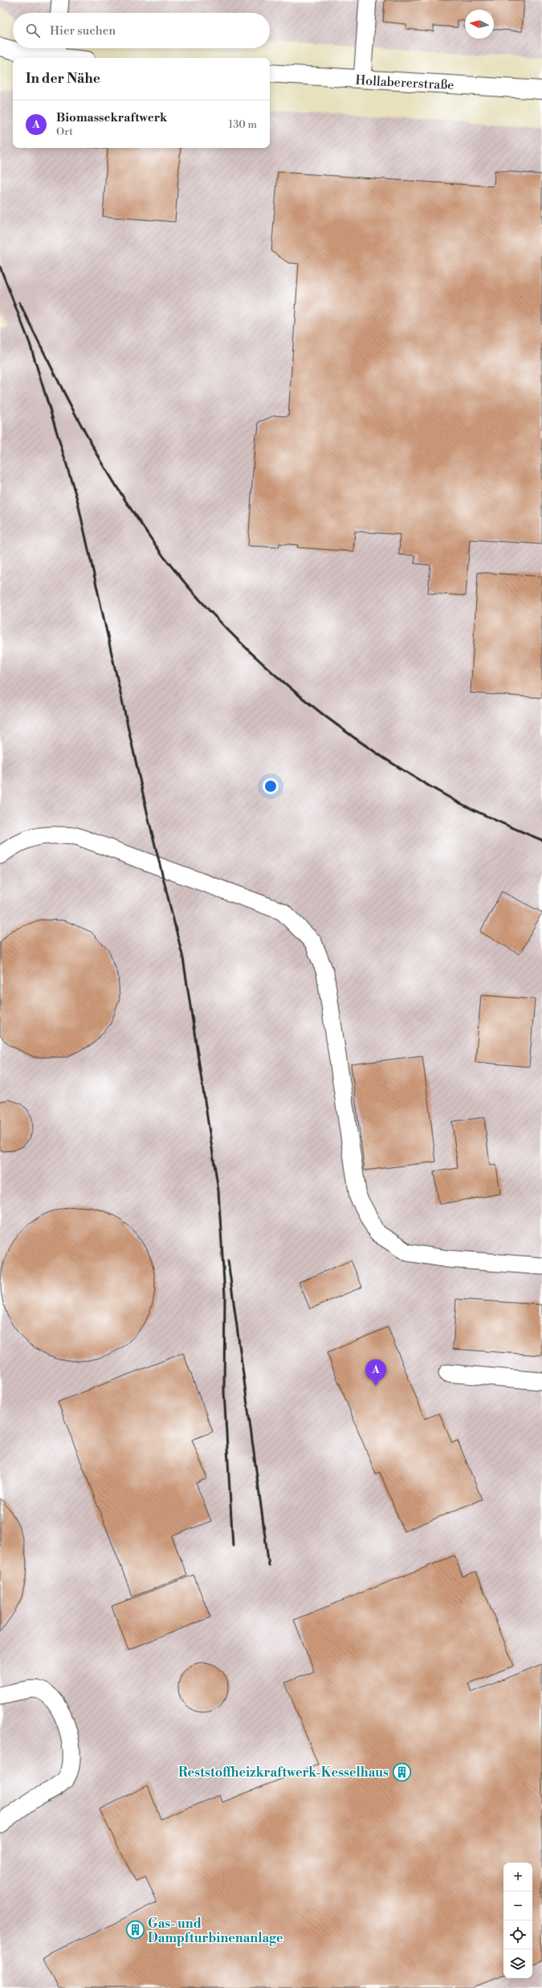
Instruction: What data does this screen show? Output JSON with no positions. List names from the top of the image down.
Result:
{
  "streets": {
    "street": ["Hollabererstraße"]
  },
  "places": {
    "building": ["Reststoffheizkraftwerk-Kesselhaus", "Gas- und Dampfturbinenanlage"]
  },
  "north": "left",
  "page": {
    "search": "Hier suchen",
    "heading": "In der Nähe",
    "list": [
      {
        "mark": "A",
        "name": "Biomassekraftwerk",
        "note": "Ort",
        "value": "130 m"
      }
    ],
    "pins": "A",
    "map_buttons": ["+", "−"]
  }
}
